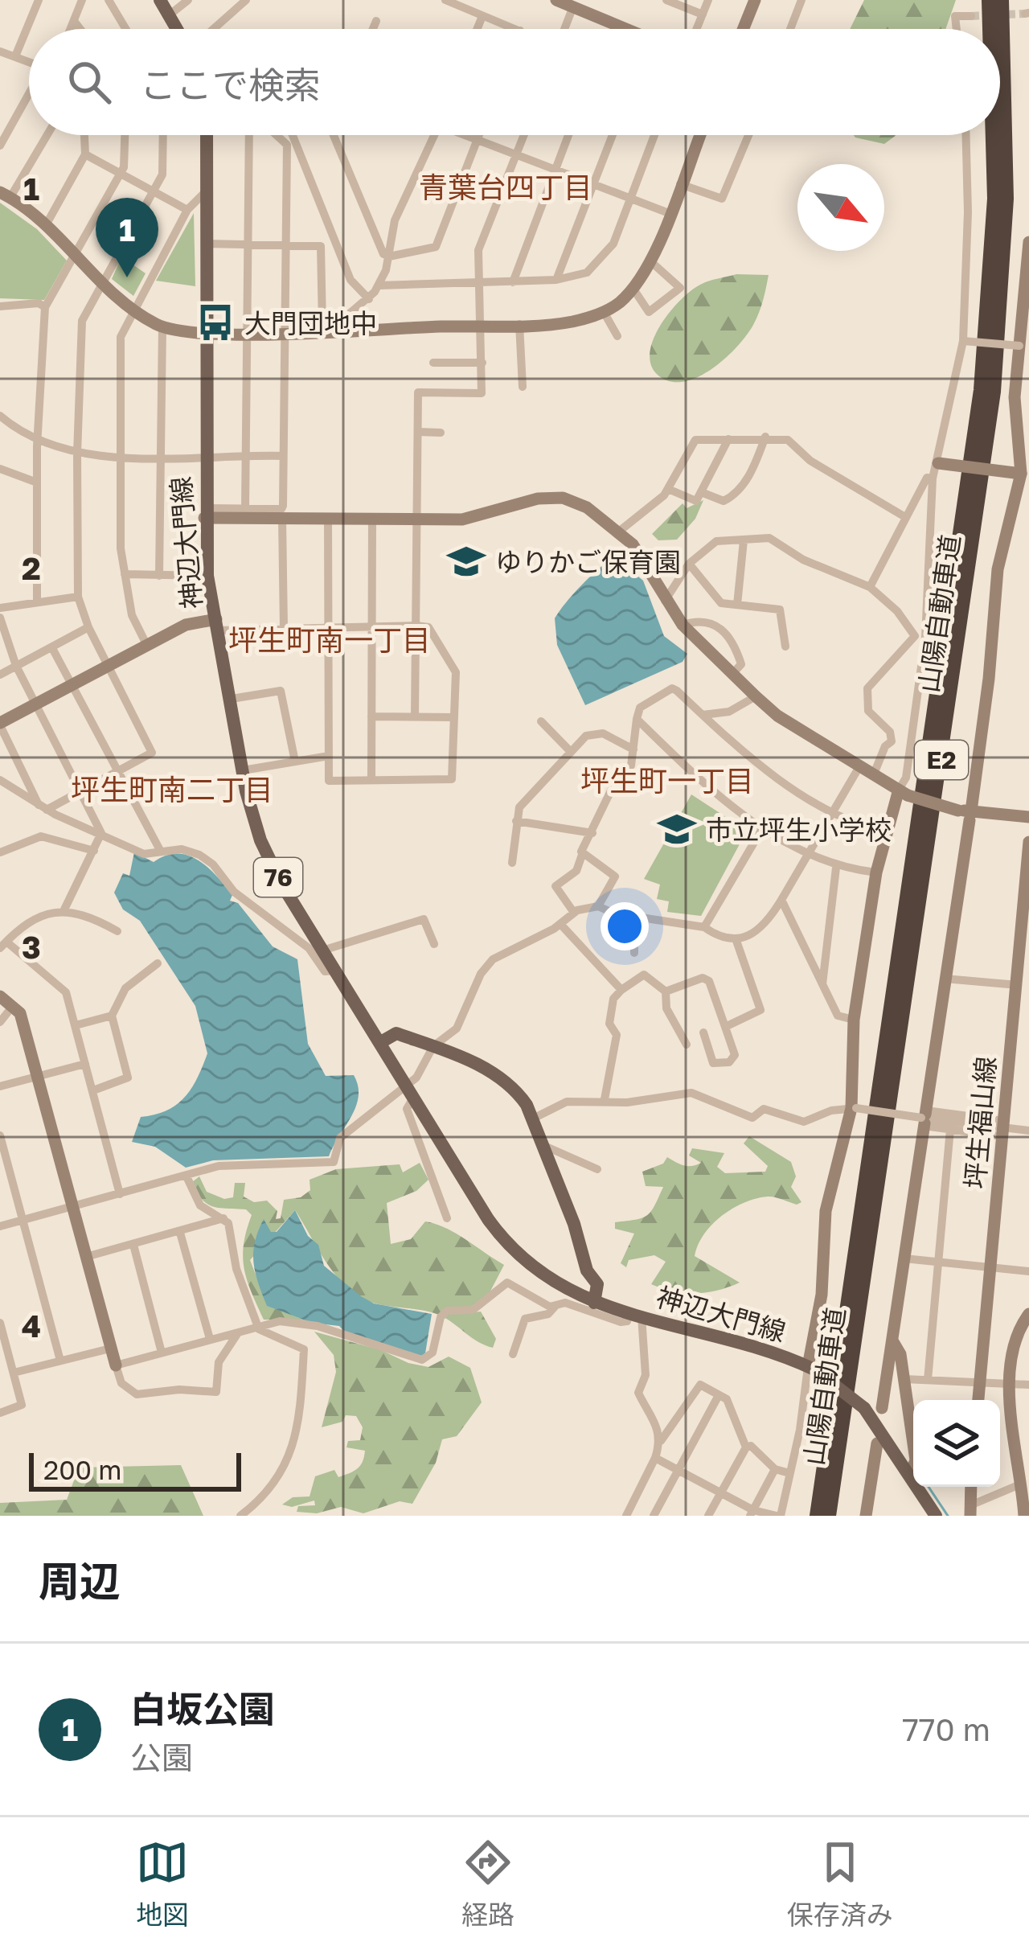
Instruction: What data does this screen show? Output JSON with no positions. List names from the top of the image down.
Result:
{
  "streets": {
    "highway": ["山陽自動車道", "E2"],
    "main road": ["神辺大門線", "76"],
    "street": ["坪生福山線"]
  },
  "districts": [
    "青葉台四丁目",
    "坪生町南一丁目",
    "坪生町一丁目",
    "坪生町南二丁目"
  ],
  "places": {
    "bus stop": ["大門団地中"],
    "school or university": ["ゆりかご保育園", "市立坪生小学校"]
  },
  "scale_bar": "200 m",
  "north": "bottom right",
  "page": {
    "search": "ここで検索",
    "pins": "1",
    "scale": "200 m",
    "heading": "周辺",
    "list": [
      {
        "mark": "1",
        "name": "白坂公園",
        "note": "公園",
        "value": "770 m"
      }
    ],
    "nav": ["地図", "経路", "保存済み"]
  },
  "grid": {
    "rows": [
      "1",
      "2",
      "3",
      "4"
    ]
  }
}
